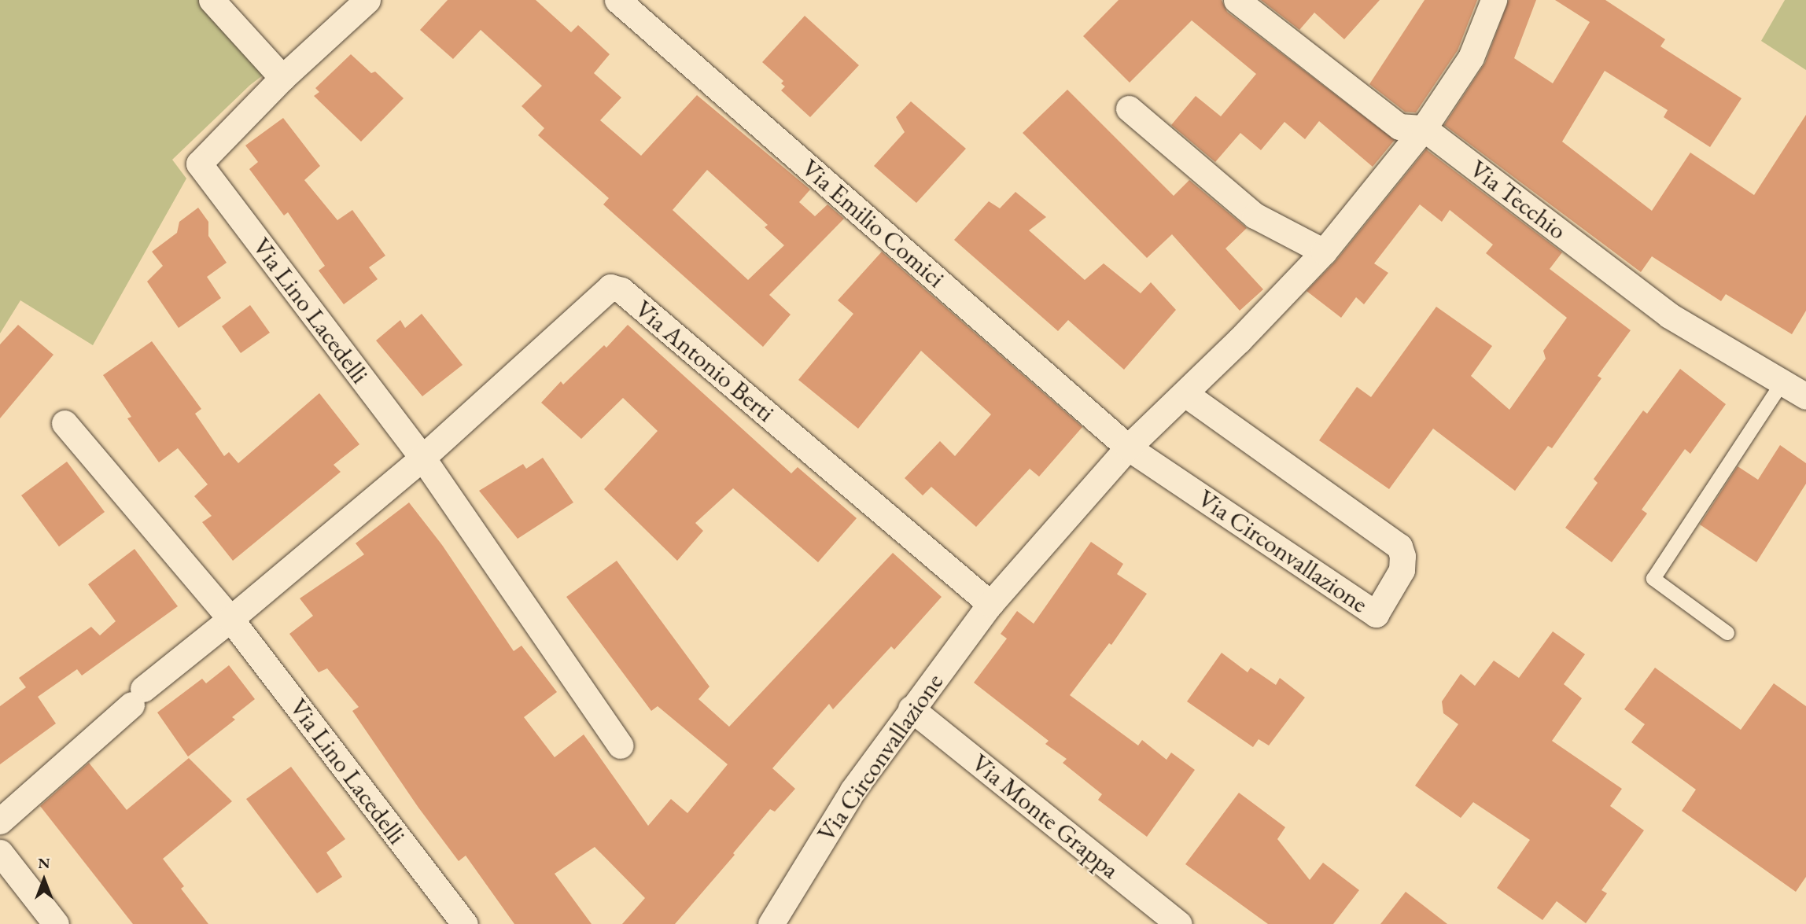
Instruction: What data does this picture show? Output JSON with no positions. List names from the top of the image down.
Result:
{
  "streets": {
    "street": [
      "Via Tecchio",
      "Via Emilio Comici",
      "Via Lino Lacedelli",
      "Via Antonio Berti",
      "Via Circonvallazione",
      "Via Monte Grappa"
    ]
  },
  "crossings": [
    ["Via Tecchio", "Via Circonvallazione"],
    ["Via Emilio Comici", "Via Circonvallazione"],
    ["Via Lino Lacedelli", "Via Antonio Berti"],
    ["Via Antonio Berti", "Via Circonvallazione"],
    ["Via Circonvallazione", "Via Monte Grappa"]
  ],
  "north": "top"
}
